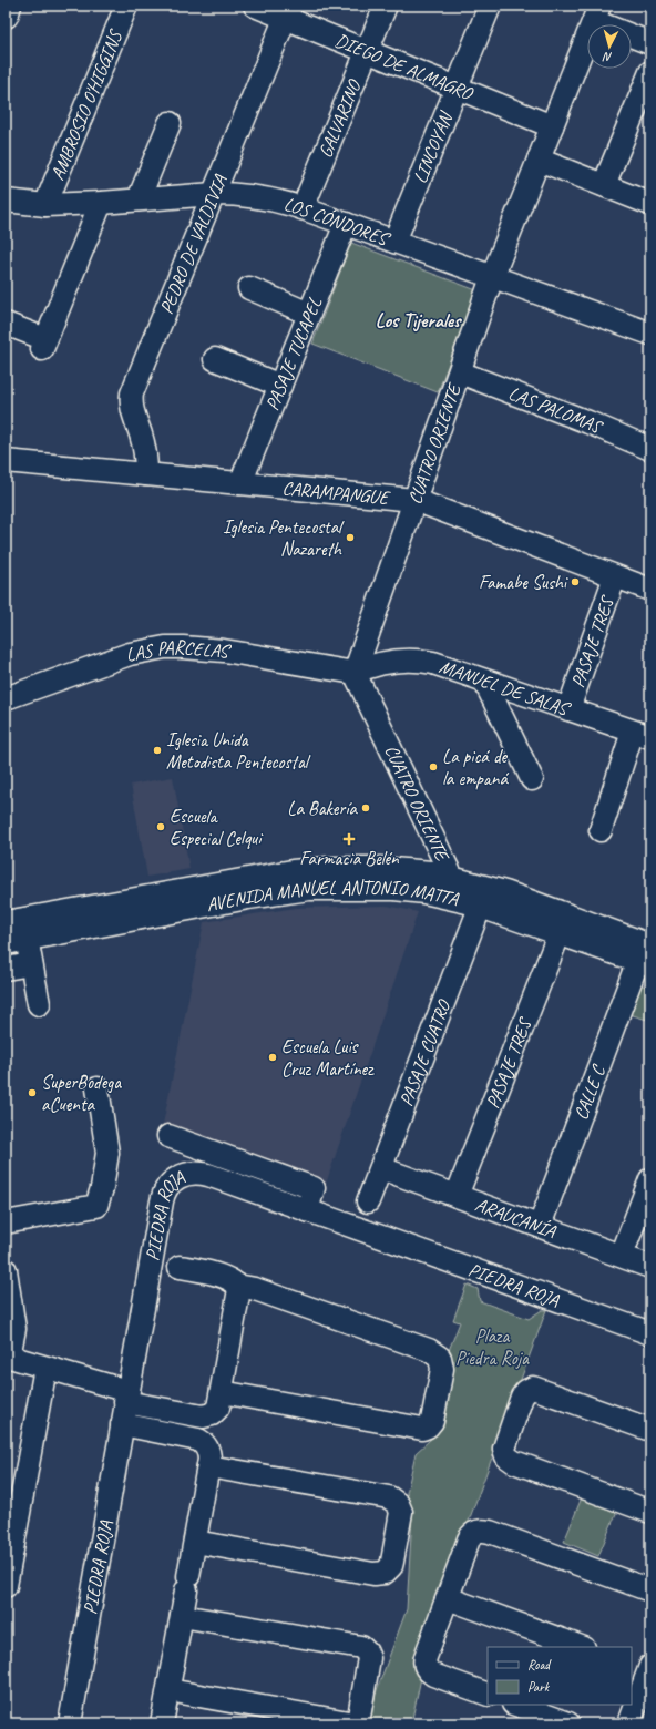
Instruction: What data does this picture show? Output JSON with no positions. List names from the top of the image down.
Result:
{
  "streets": {
    "main road": ["AVENIDA MANUEL ANTONIO MATTA"],
    "street": [
      "DIEGO DE ALMAGRO",
      "AMBROSIO O'HIGGINS",
      "GALVARINO",
      "LINCOYÁN",
      "LOS CÓNDORES",
      "PEDRO DE VALDIVIA",
      "PASAJE TUCAPEL",
      "LAS PALOMAS",
      "CUATRO ORIENTE",
      "CARAMPANGUE",
      "PASAJE TRES",
      "LAS PARCELAS",
      "MANUEL DE SALAS",
      "PASAJE CUATRO",
      "CALLE C",
      "ARAUCANÍA",
      "PIEDRA ROJA"
    ]
  },
  "crossings": [
    ["DIEGO DE ALMAGRO", "GALVARINO"],
    ["DIEGO DE ALMAGRO", "LINCOYÁN"],
    ["DIEGO DE ALMAGRO", "PEDRO DE VALDIVIA"],
    ["DIEGO DE ALMAGRO", "CUATRO ORIENTE"],
    ["AMBROSIO O'HIGGINS", "LOS CÓNDORES"],
    ["GALVARINO", "LOS CÓNDORES"],
    ["LINCOYÁN", "LOS CÓNDORES"],
    ["LOS CÓNDORES", "PEDRO DE VALDIVIA"],
    ["LOS CÓNDORES", "PASAJE TUCAPEL"],
    ["LOS CÓNDORES", "CUATRO ORIENTE"],
    ["PEDRO DE VALDIVIA", "CARAMPANGUE"],
    ["PASAJE TUCAPEL", "CARAMPANGUE"],
    ["LAS PALOMAS", "CUATRO ORIENTE"],
    ["CUATRO ORIENTE", "CARAMPANGUE"],
    ["CUATRO ORIENTE", "LAS PARCELAS"],
    ["CUATRO ORIENTE", "MANUEL DE SALAS"],
    ["CUATRO ORIENTE", "AVENIDA MANUEL ANTONIO MATTA"],
    ["CARAMPANGUE", "PASAJE TRES"],
    ["PASAJE TRES", "MANUEL DE SALAS"],
    ["PASAJE TRES", "AVENIDA MANUEL ANTONIO MATTA"],
    ["PASAJE TRES", "ARAUCANÍA"],
    ["LAS PARCELAS", "MANUEL DE SALAS"],
    ["AVENIDA MANUEL ANTONIO MATTA", "PASAJE CUATRO"],
    ["AVENIDA MANUEL ANTONIO MATTA", "CALLE C"],
    ["PASAJE CUATRO", "ARAUCANÍA"],
    ["CALLE C", "ARAUCANÍA"]
  ],
  "districts": ["Los Tijerales"],
  "parks": ["Plaza Piedra Roja"],
  "places": {
    "other": [
      "Iglesia Pentecostal Nazareth",
      "Famabe Sushi",
      "Iglesia Unida Metodista Pentecostal",
      "La picá de la empaná",
      "La Bakería",
      "Escuela Especial Celqui",
      "Escuela Luis Cruz Martínez",
      "SuperBodega aCuenta"
    ],
    "health": ["Farmacia Belén"]
  },
  "legend": ["Road", "Park"],
  "north": "bottom"
}
